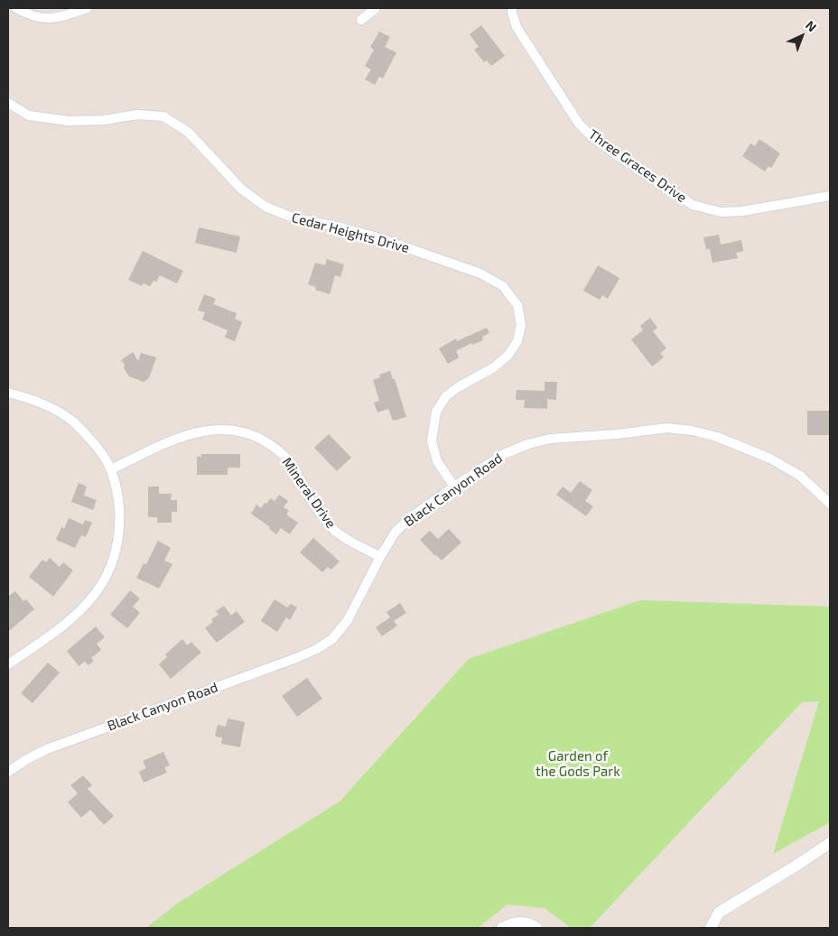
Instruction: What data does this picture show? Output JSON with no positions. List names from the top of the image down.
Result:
{
  "streets": {
    "street": [
      "Three Graces Drive",
      "Cedar Heights Drive",
      "Black Canyon Road",
      "Mineral Drive"
    ]
  },
  "crossings": [
    ["Cedar Heights Drive", "Black Canyon Road"],
    ["Black Canyon Road", "Mineral Drive"]
  ],
  "parks": ["Garden of the Gods Park"],
  "north": "top right"
}
